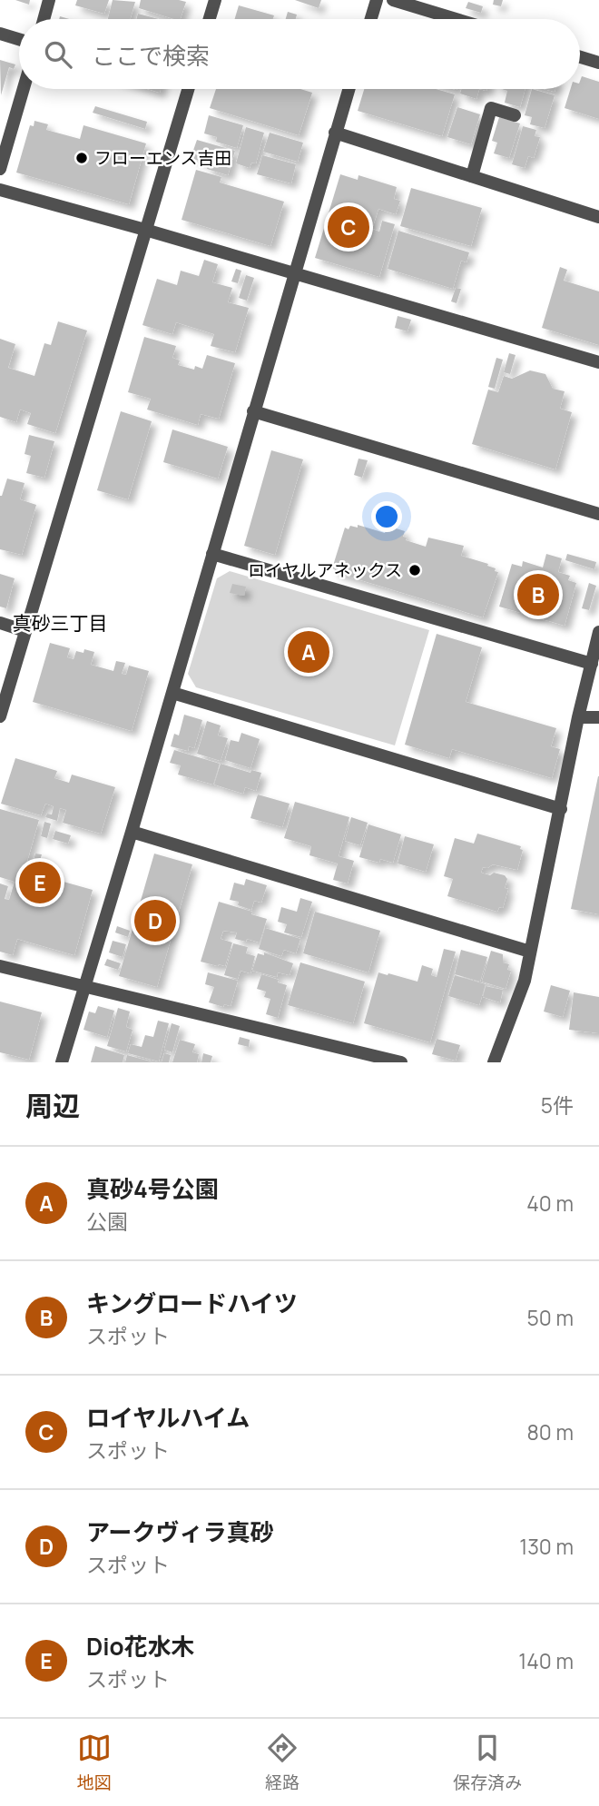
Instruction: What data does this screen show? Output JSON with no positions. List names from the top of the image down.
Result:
{
  "districts": ["真砂三丁目"],
  "places": ["フローエンス吉田", "ロイヤルアネックス"],
  "page": {
    "search": "ここで検索",
    "pins": [
      "C",
      "B",
      "A",
      "E",
      "D"
    ],
    "heading": ["周辺", "5件"],
    "list": [
      {
        "mark": "A",
        "name": "真砂4号公園",
        "note": "公園",
        "value": "40 m"
      },
      {
        "mark": "B",
        "name": "キングロードハイツ",
        "note": "スポット",
        "value": "50 m"
      },
      {
        "mark": "C",
        "name": "ロイヤルハイム",
        "note": "スポット",
        "value": "80 m"
      },
      {
        "mark": "D",
        "name": "アークヴィラ真砂",
        "note": "スポット",
        "value": "130 m"
      },
      {
        "mark": "E",
        "name": "Dio花水木",
        "note": "スポット",
        "value": "140 m"
      }
    ],
    "nav": ["地図", "経路", "保存済み"]
  }
}
